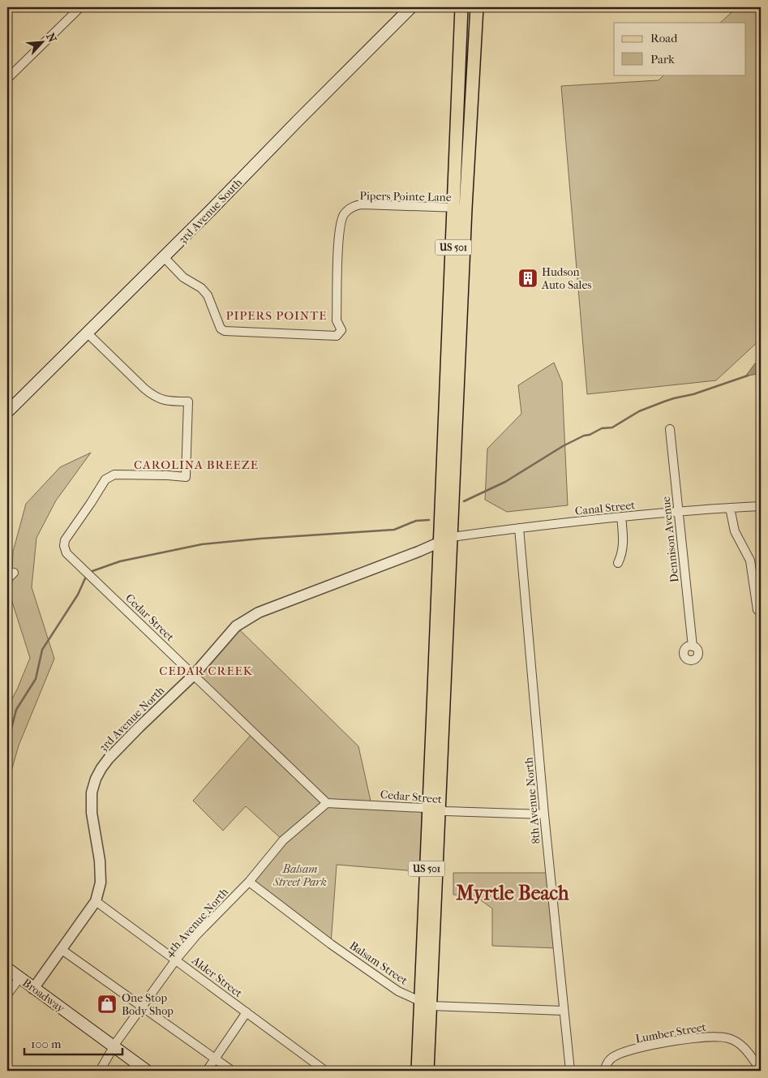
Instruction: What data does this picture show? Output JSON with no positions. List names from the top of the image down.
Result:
{
  "streets": {
    "main road": ["3rd Avenue South", "US 501", "Broadway"],
    "street": [
      "Pipers Pointe Lane",
      "Canal Street",
      "Dennison Avenue",
      "Cedar Street",
      "3rd Avenue North",
      "8th Avenue North",
      "4th Avenue North",
      "Balsam Street",
      "Alder Street",
      "Lumber Street"
    ]
  },
  "crossings": [
    ["Pipers Pointe Lane", "3rd Avenue South"],
    ["Pipers Pointe Lane", "US 501"],
    ["3rd Avenue South", "Cedar Street"],
    ["US 501", "Canal Street"],
    ["US 501", "Cedar Street"],
    ["US 501", "3rd Avenue North"],
    ["US 501", "Balsam Street"],
    ["Canal Street", "Dennison Avenue"],
    ["Canal Street", "3rd Avenue North"],
    ["Canal Street", "8th Avenue North"],
    ["Cedar Street", "3rd Avenue North"],
    ["Cedar Street", "8th Avenue North"],
    ["Cedar Street", "4th Avenue North"],
    ["3rd Avenue North", "Alder Street"],
    ["3rd Avenue North", "Broadway"],
    ["8th Avenue North", "Balsam Street"],
    ["4th Avenue North", "Balsam Street"],
    ["4th Avenue North", "Alder Street"],
    ["4th Avenue North", "Broadway"]
  ],
  "districts": [
    "PIPERS POINTE",
    "CAROLINA BREEZE",
    "CEDAR CREEK",
    "Myrtle Beach"
  ],
  "parks": ["Balsam Street Park"],
  "places": {
    "building": ["Hudson Auto Sales"],
    "shop": ["One Stop Body Shop"]
  },
  "legend": ["Road", "Park"],
  "scale_bar": "100 m",
  "north": "top right"
}
